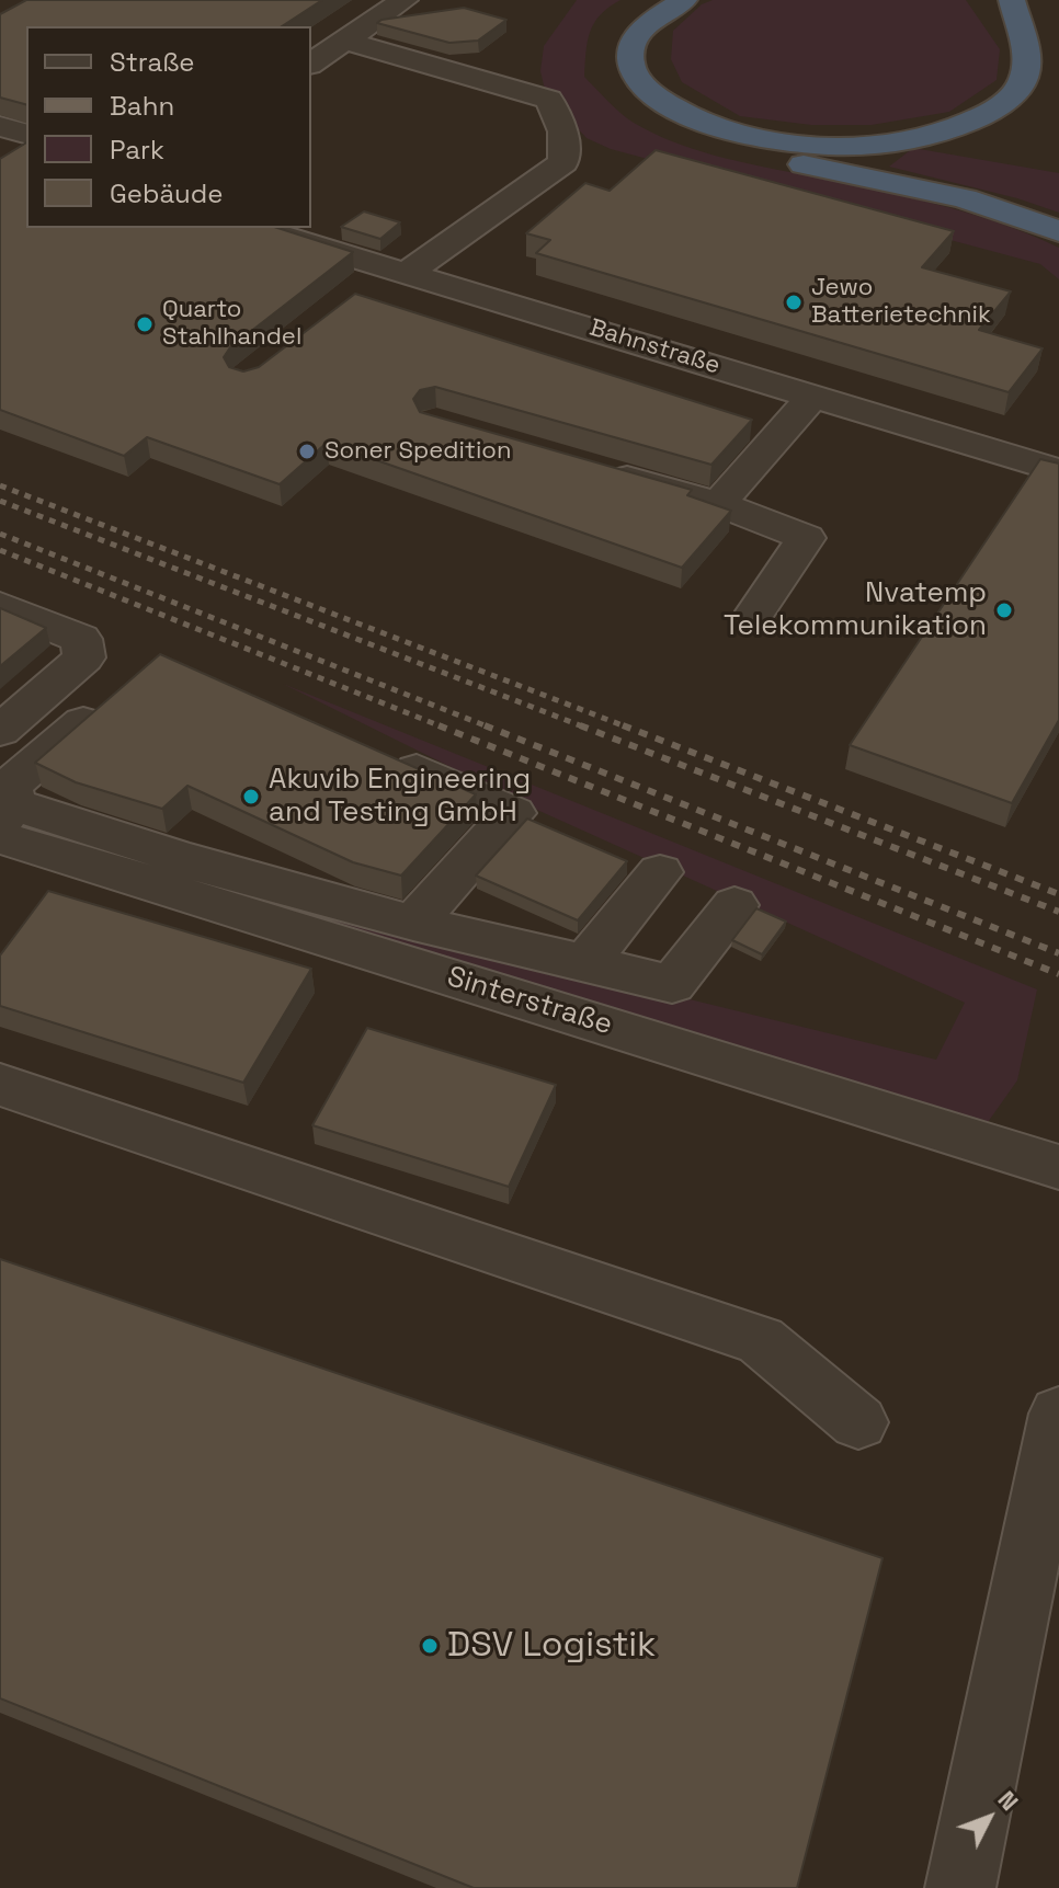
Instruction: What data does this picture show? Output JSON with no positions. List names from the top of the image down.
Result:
{
  "streets": {
    "street": ["Bahnstraße", "Sinterstraße"]
  },
  "places": [
    "Jewo Batterietechnik",
    "Quarto Stahlhandel",
    "Soner Spedition",
    "Nvatemp Telekommunikation",
    "Akuvib Engineering and Testing GmbH",
    "DSV Logistik"
  ],
  "legend": [
    "Straße",
    "Bahn",
    "Park",
    "Gebäude"
  ],
  "north": "top right"
}
